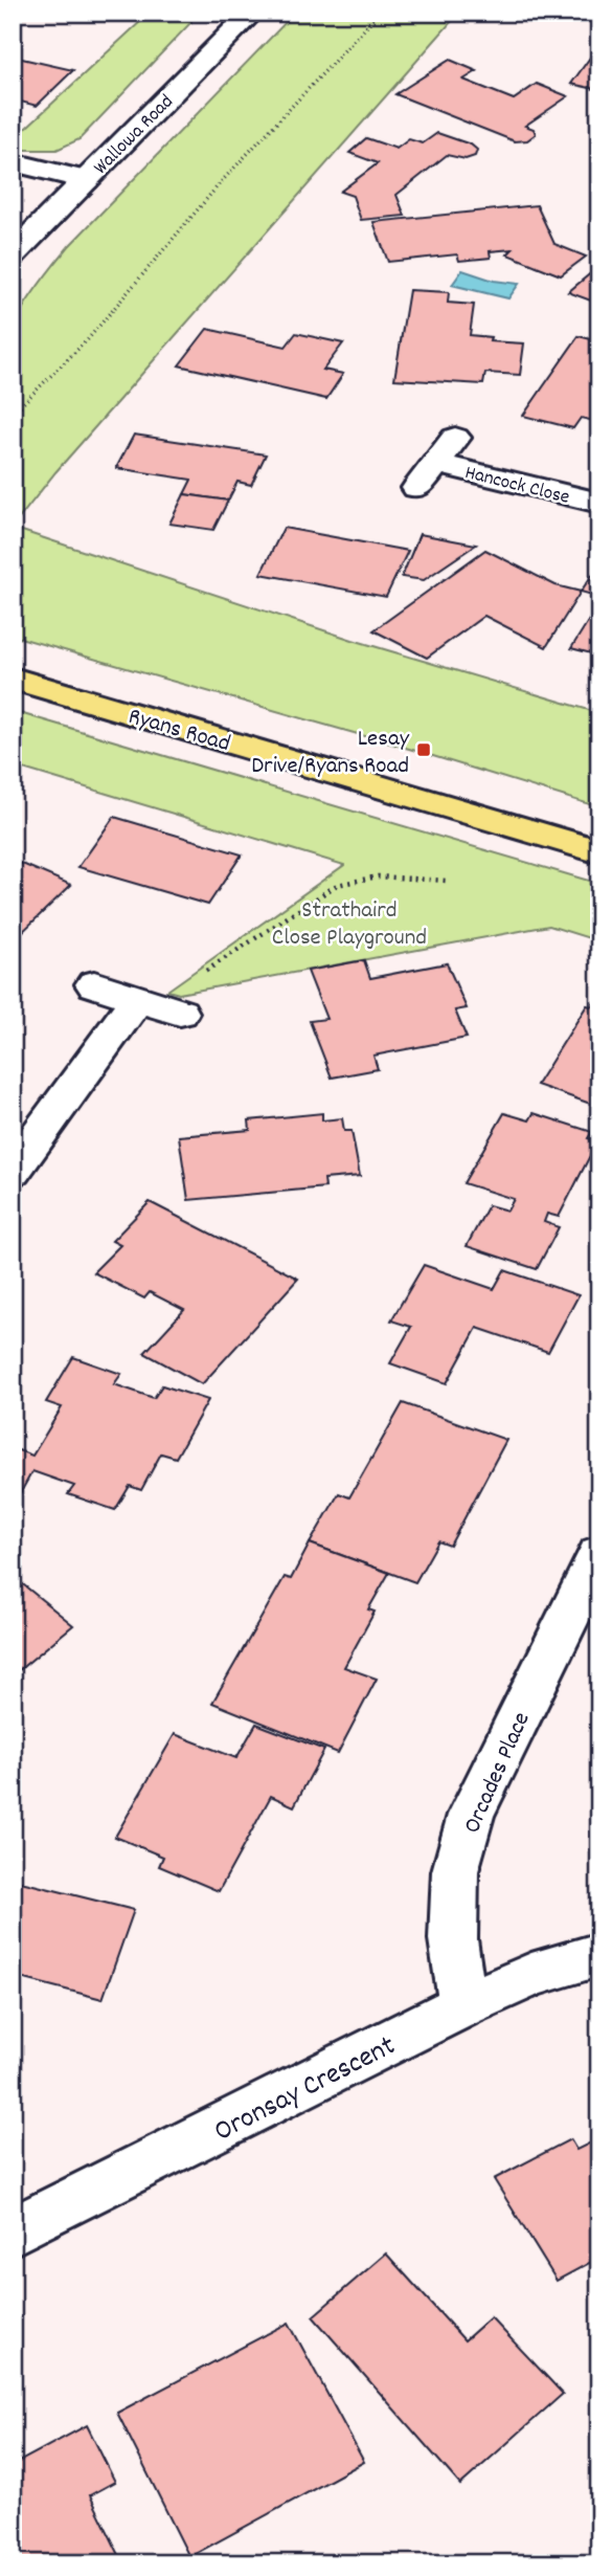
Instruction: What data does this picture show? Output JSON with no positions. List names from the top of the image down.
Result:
{
  "streets": {
    "main road": ["Ryans Road"],
    "street": [
      "Wallowa Road",
      "Hancock Close",
      "Orcades Place",
      "Oronsay Crescent"
    ]
  },
  "crossings": [
    ["Orcades Place", "Oronsay Crescent"]
  ],
  "parks": ["Strathaird Close Playground"],
  "places": {
    "transit": ["Lesay Drive/Ryans Road"]
  }
}
